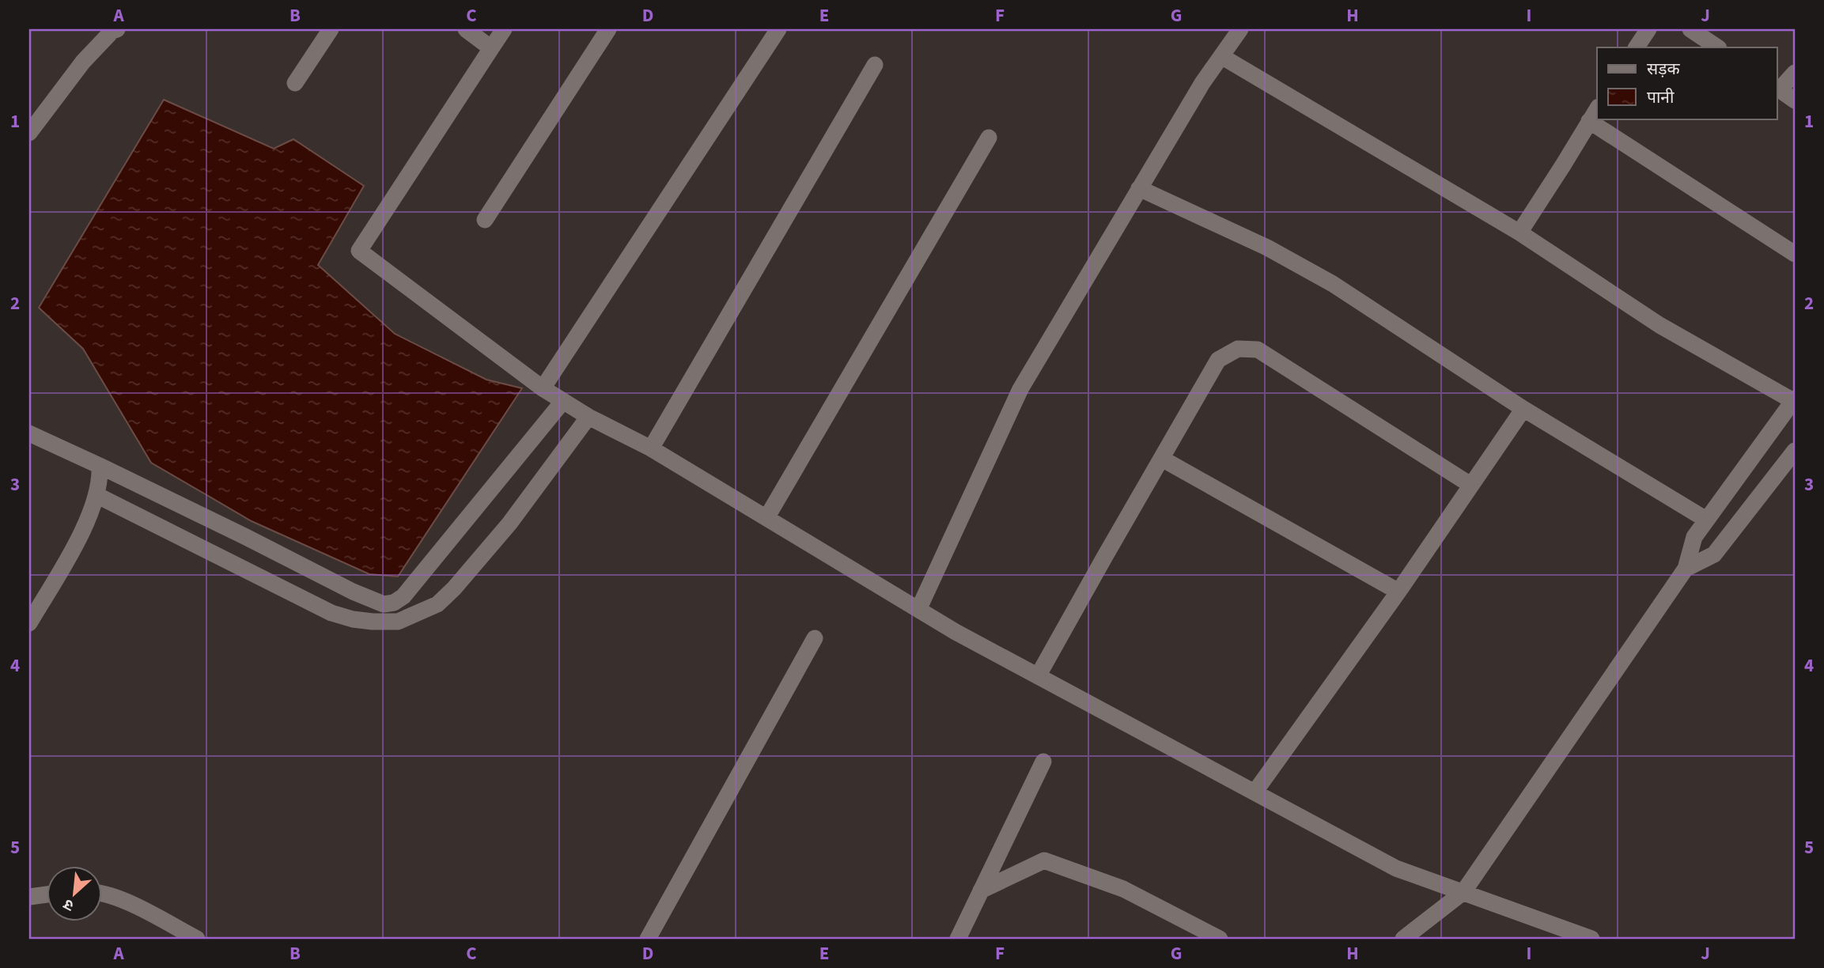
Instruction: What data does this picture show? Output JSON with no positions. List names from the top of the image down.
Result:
{
  "legend": ["सड़क", "पानी"],
  "north": "bottom left",
  "grid": {
    "columns": [
      "A",
      "B",
      "C",
      "D",
      "E",
      "F",
      "G",
      "H",
      "I",
      "J"
    ],
    "rows": [
      "1",
      "2",
      "3",
      "4",
      "5"
    ]
  }
}
